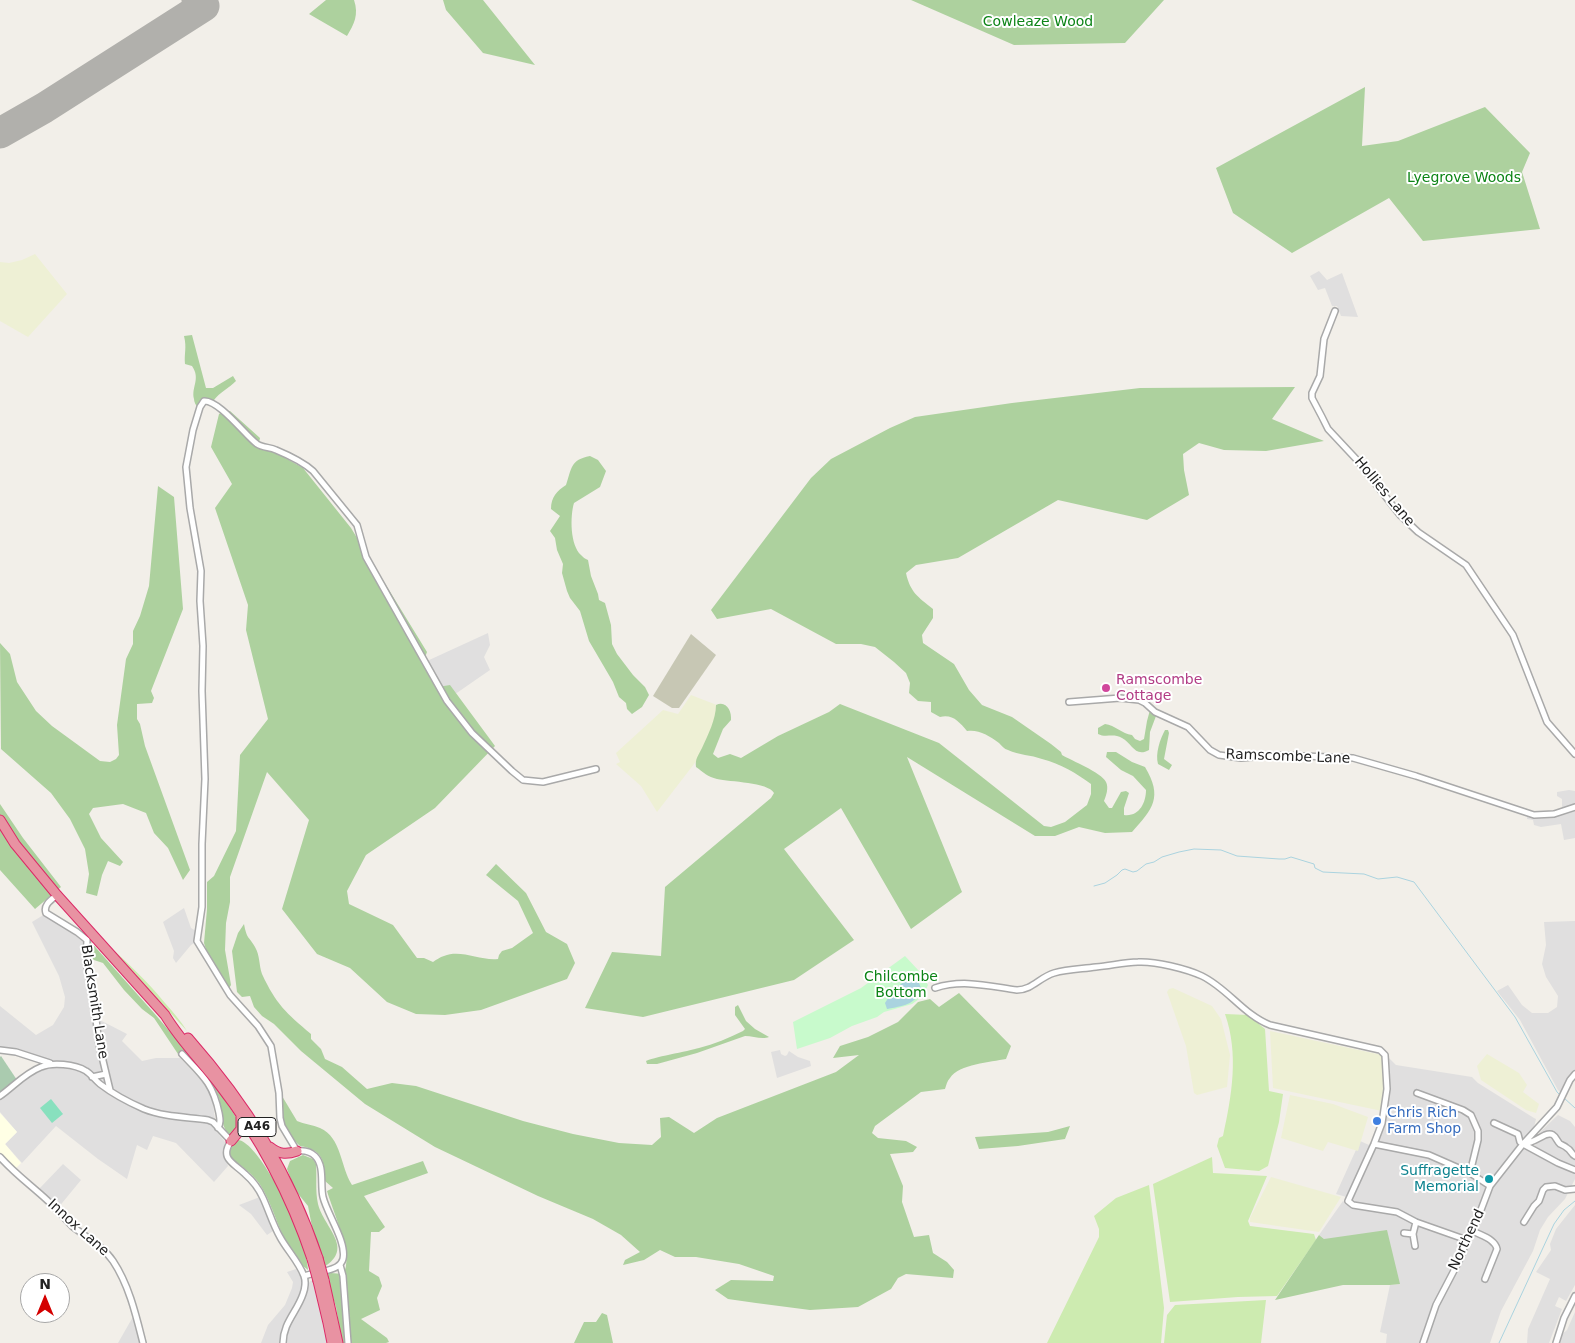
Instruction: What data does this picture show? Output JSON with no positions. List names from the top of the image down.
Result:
{
  "streets": {
    "highway": ["A46"],
    "street": [
      "Hollies Lane",
      "Ramscombe Lane",
      "Blacksmith Lane",
      "Innox Lane",
      "Northend"
    ]
  },
  "crossings": [
    ["Blacksmith Lane", "A46"]
  ],
  "parks": ["Cowleaze Wood", "Lyegrove Woods", "Chilcombe Bottom"],
  "places": ["Ramscombe Cottage", "Chris Rich Farm Shop", "Suffragette Memorial"],
  "north": "top"
}
